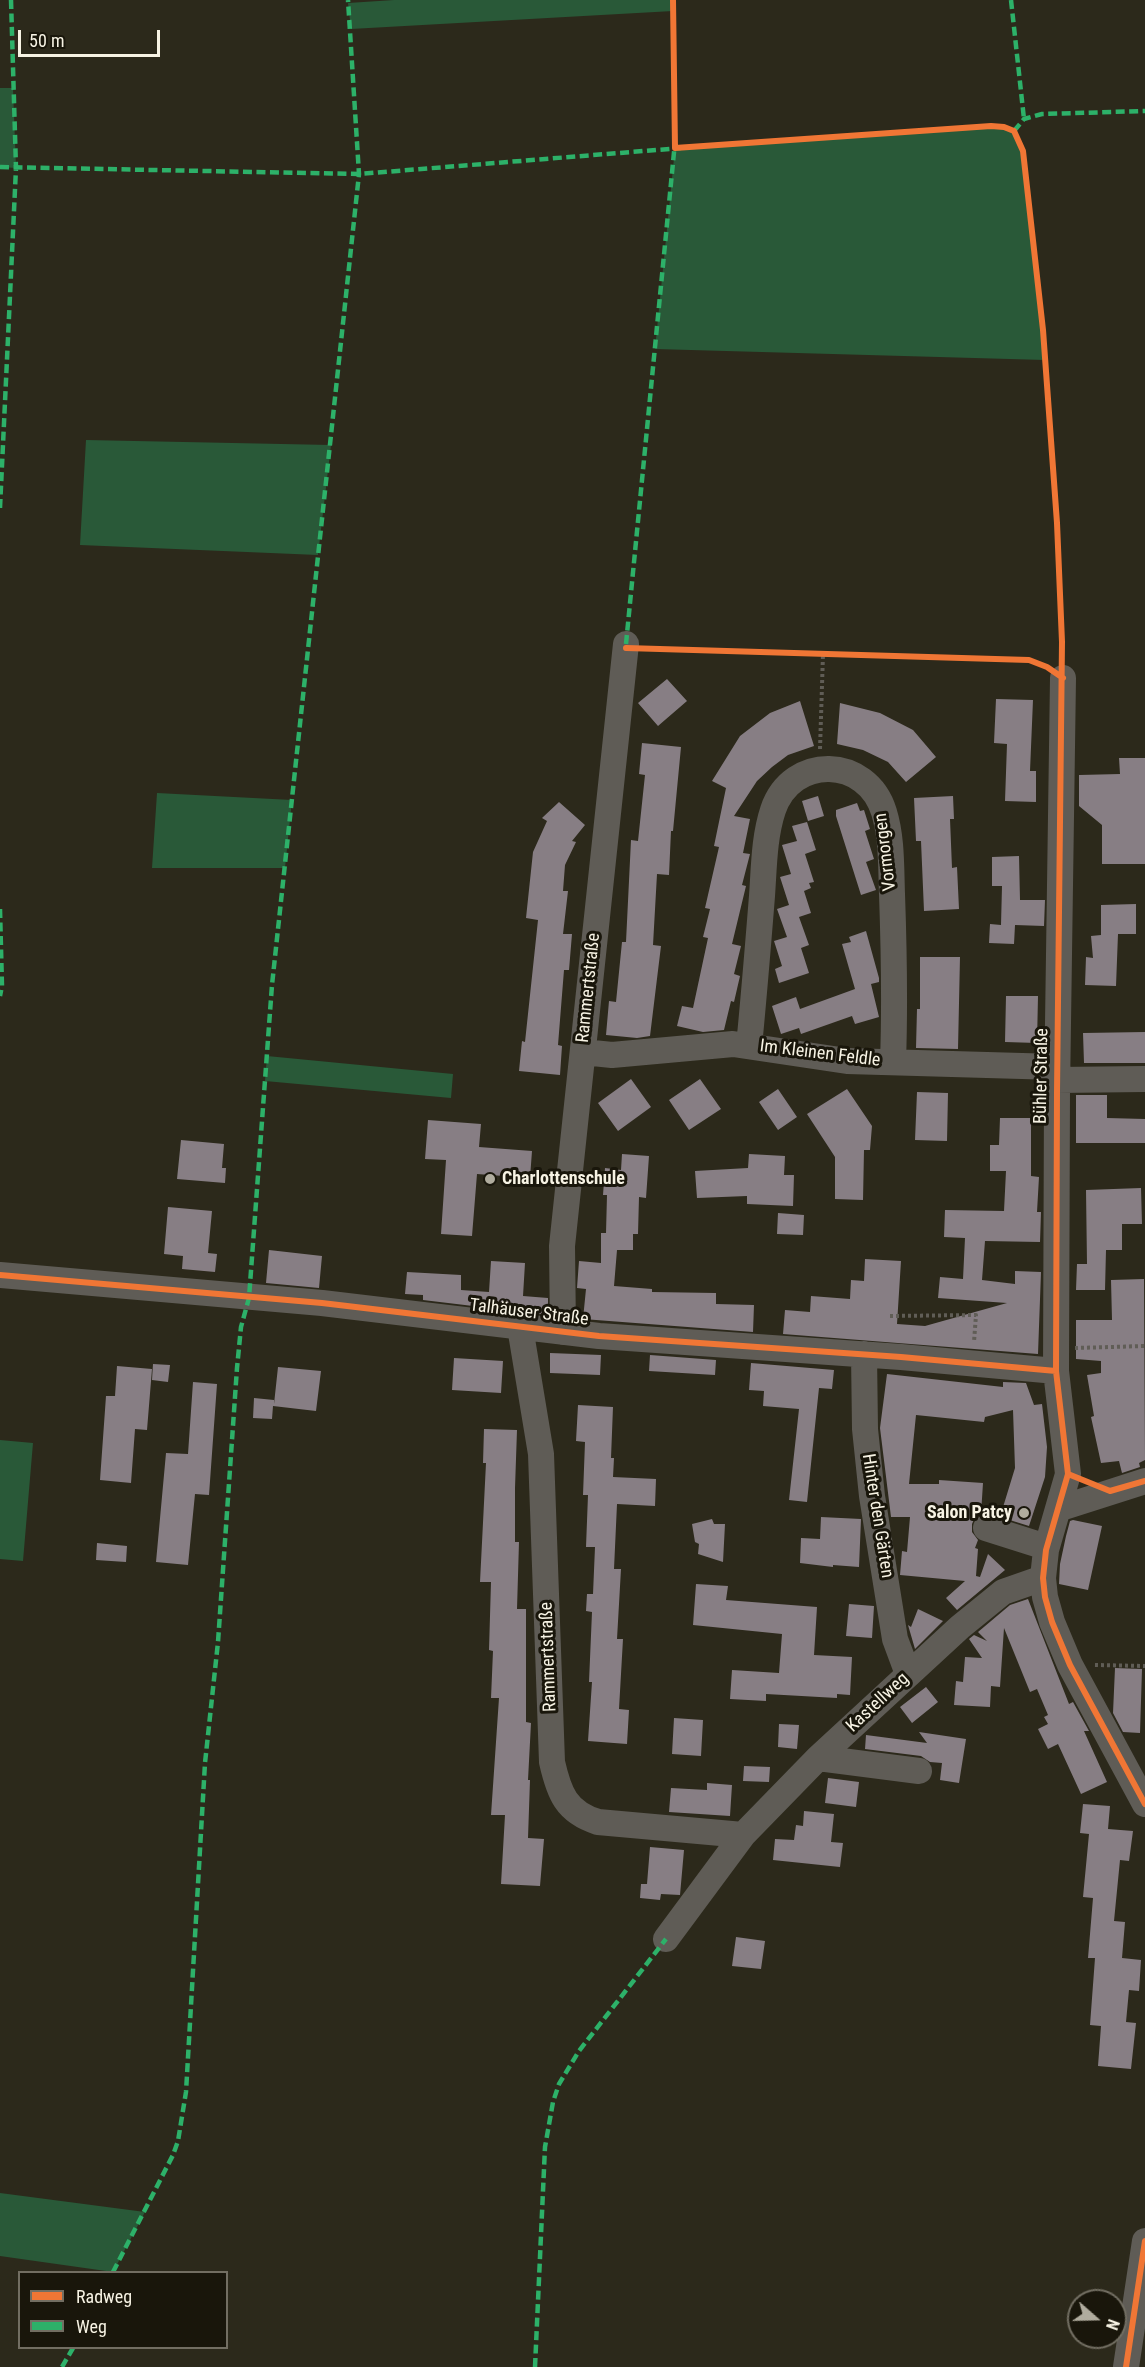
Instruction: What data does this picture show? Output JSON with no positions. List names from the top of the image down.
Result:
{
  "streets": {
    "street": [
      "Vormorgen",
      "Rammertstraße",
      "Im Kleinen Feldle",
      "Bühler Straße",
      "Talhäuser Straße",
      "Hinter den Gärten",
      "Kastellweg"
    ]
  },
  "crossings": [
    ["Vormorgen", "Im Kleinen Feldle"],
    ["Rammertstraße", "Im Kleinen Feldle"],
    ["Rammertstraße", "Talhäuser Straße"],
    ["Rammertstraße", "Kastellweg"],
    ["Im Kleinen Feldle", "Bühler Straße"],
    ["Bühler Straße", "Talhäuser Straße"],
    ["Talhäuser Straße", "Hinter den Gärten"],
    ["Hinter den Gärten", "Kastellweg"]
  ],
  "places": ["Charlottenschule", "Salon Patcy"],
  "legend": ["Radweg", "Weg"],
  "scale_bar": "50 m",
  "north": "right"
}
